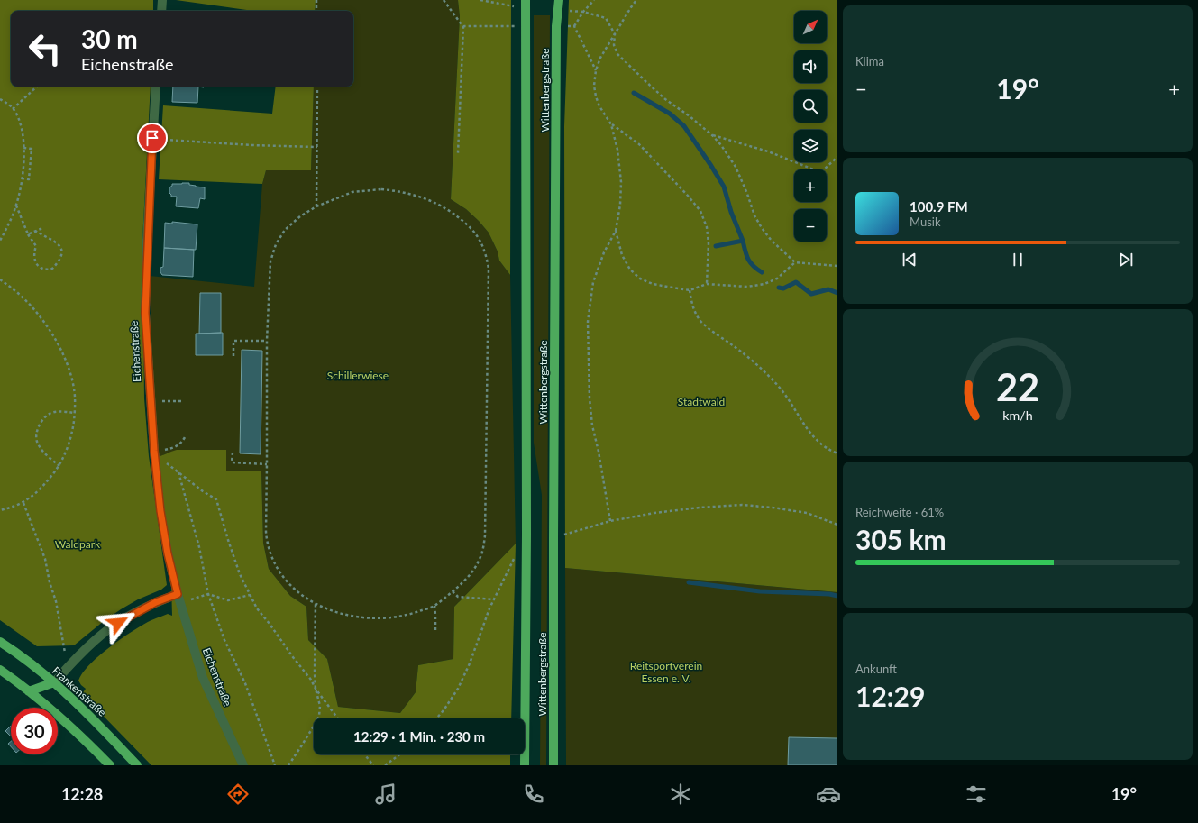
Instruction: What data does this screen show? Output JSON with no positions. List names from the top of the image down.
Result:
{
  "streets": {
    "main road": ["Wittenbergstraße", "Frankenstraße"],
    "street": ["Eichenstraße"]
  },
  "parks": [
    "Schillerwiese",
    "Stadtwald",
    "Waldpark",
    "Reitsportverein Essen e. V."
  ],
  "north": "top right",
  "page": {
    "tile": [
      "Klima",
      ["Reichweite · 61%", "305 km"],
      ["Ankunft", "12:29"]
    ],
    "map_buttons": ["+", "−"],
    "turn": ["30 m", "Eichenstraße"],
    "heat": ["−", "19°", "+"],
    "song": ["100.9 FM", "Musik"],
    "limit": "30",
    "trip": "12:29 · 1 Min. · 230 m",
    "tabs": ["12:28", "19°"],
    "gauge": ["22", "km/h"]
  }
}
